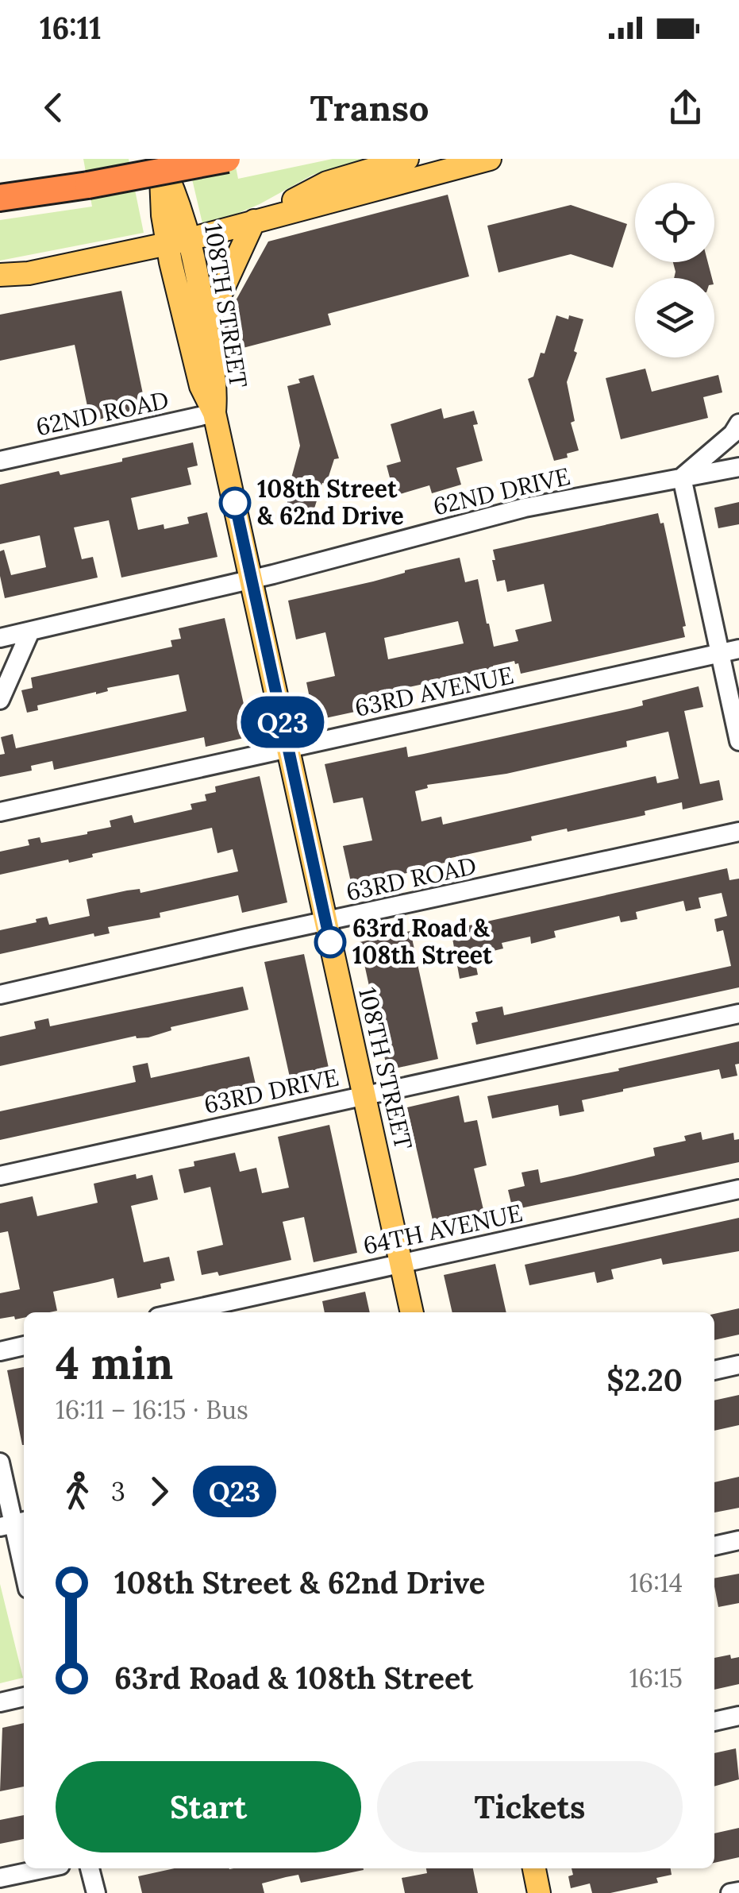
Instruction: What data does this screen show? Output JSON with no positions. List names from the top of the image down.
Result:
{
  "streets": {
    "main road": ["108TH STREET"],
    "street": [
      "62ND ROAD",
      "62ND DRIVE",
      "63RD AVENUE",
      "63RD ROAD",
      "63RD DRIVE",
      "64TH AVENUE"
    ]
  },
  "crossings": [
    ["108TH STREET", "62ND ROAD"],
    ["108TH STREET", "62ND DRIVE"],
    ["108TH STREET", "63RD AVENUE"],
    ["108TH STREET", "63RD ROAD"],
    ["108TH STREET", "63RD DRIVE"],
    ["108TH STREET", "64TH AVENUE"]
  ],
  "places": ["108th Street & 62nd Drive", "63rd Road & 108th Street"],
  "lines": ["bus line Q23"],
  "page": {
    "status": "16:11",
    "header": "Transo",
    "on_map": "Q23",
    "heading": ["4 min", "16:11 – 16:15 · Bus", "$2.20"],
    "legs": ["3", "Q23"],
    "list": [
      {
        "name": "108th Street & 62nd Drive",
        "value": "16:14"
      },
      {
        "name": "63rd Road & 108th Street",
        "value": "16:15"
      }
    ],
    "buttons": ["Start", "Tickets"]
  }
}
